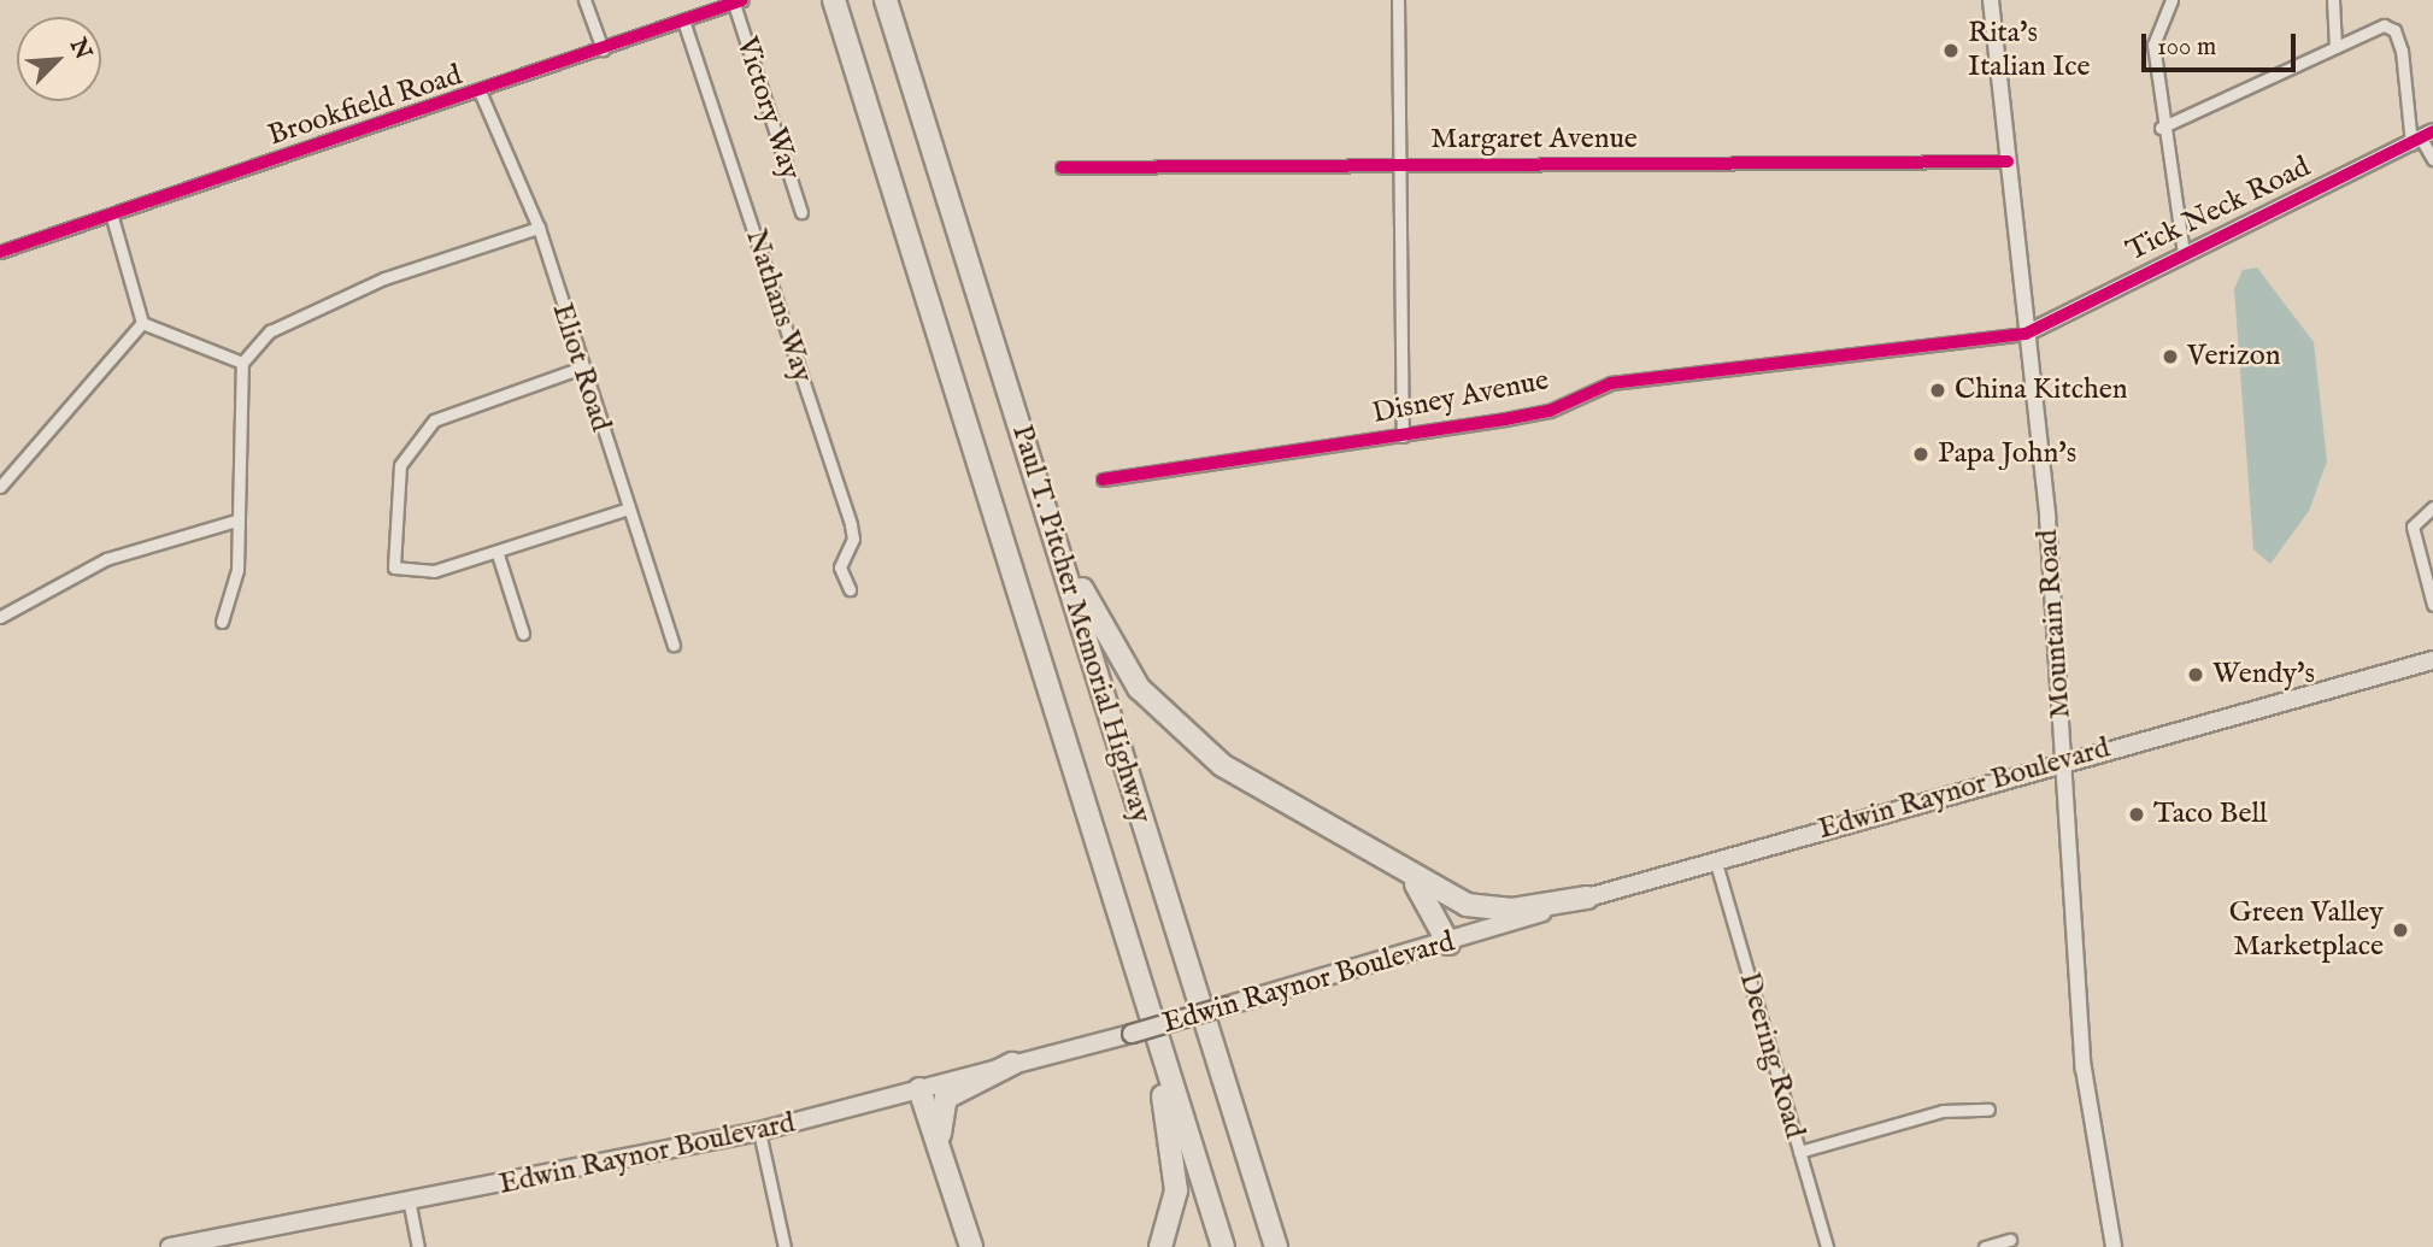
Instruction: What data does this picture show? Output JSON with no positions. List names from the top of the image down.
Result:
{
  "streets": {
    "highway": ["Paul T. Pitcher Memorial Highway"],
    "main road": ["Tick Neck Road", "Mountain Road", "Edwin Raynor Boulevard"],
    "street": [
      "Brookfield Road",
      "Victory Way",
      "Margaret Avenue",
      "Nathans Way",
      "Eliot Road",
      "Disney Avenue",
      "Deering Road"
    ]
  },
  "crossings": [
    ["Brookfield Road", "Victory Way"],
    ["Brookfield Road", "Nathans Way"],
    ["Brookfield Road", "Eliot Road"],
    ["Margaret Avenue", "Mountain Road"],
    ["Tick Neck Road", "Disney Avenue"],
    ["Tick Neck Road", "Mountain Road"],
    ["Disney Avenue", "Mountain Road"],
    ["Mountain Road", "Edwin Raynor Boulevard"],
    ["Edwin Raynor Boulevard", "Deering Road"]
  ],
  "places": [
    "Rita's Italian Ice",
    "Verizon",
    "China Kitchen",
    "Papa John's",
    "Wendy's",
    "Taco Bell",
    "Green Valley Marketplace"
  ],
  "scale_bar": "100 m",
  "north": "top right"
}
